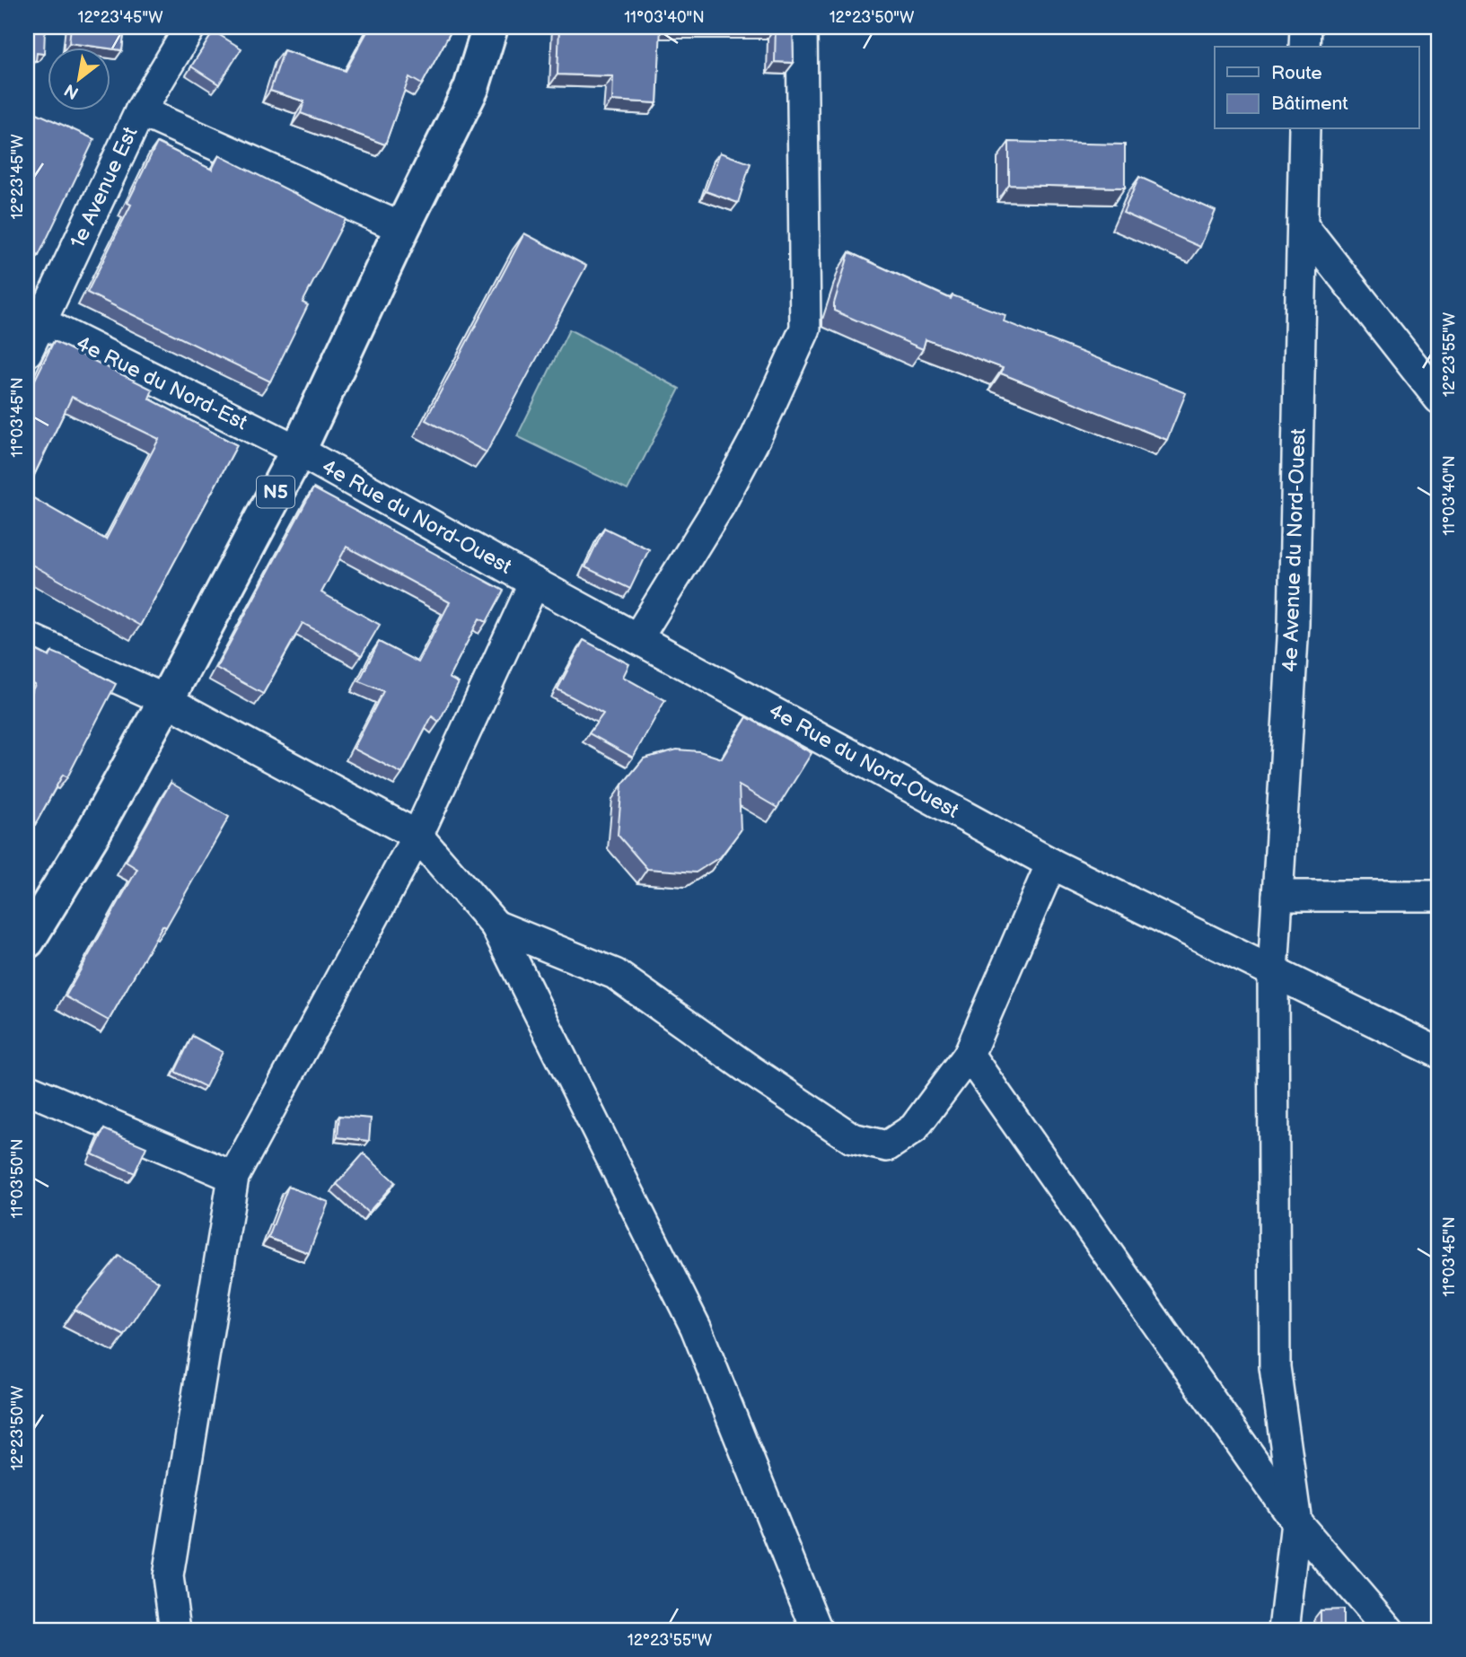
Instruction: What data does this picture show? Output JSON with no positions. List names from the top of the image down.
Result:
{
  "streets": {
    "highway": ["N5"],
    "street": [
      "1e Avenue Est",
      "4e Rue du Nord-Est",
      "4e Rue du Nord-Ouest",
      "4e Avenue du Nord-Ouest"
    ]
  },
  "crossings": [
    ["1e Avenue Est", "4e Rue du Nord-Est"],
    ["4e Rue du Nord-Est", "N5"],
    ["4e Rue du Nord-Est", "4e Rue du Nord-Ouest"],
    ["N5", "4e Rue du Nord-Ouest"],
    ["4e Rue du Nord-Ouest", "4e Avenue du Nord-Ouest"]
  ],
  "legend": ["Route", "Bâtiment"],
  "north": "bottom left",
  "coordinates": [
    "12°23'45\"W",
    "11°03'40\"N",
    "12°23'50\"W",
    "12°23'55\"W",
    "11°03'45\"N",
    "11°03'50\"N"
  ]
}
